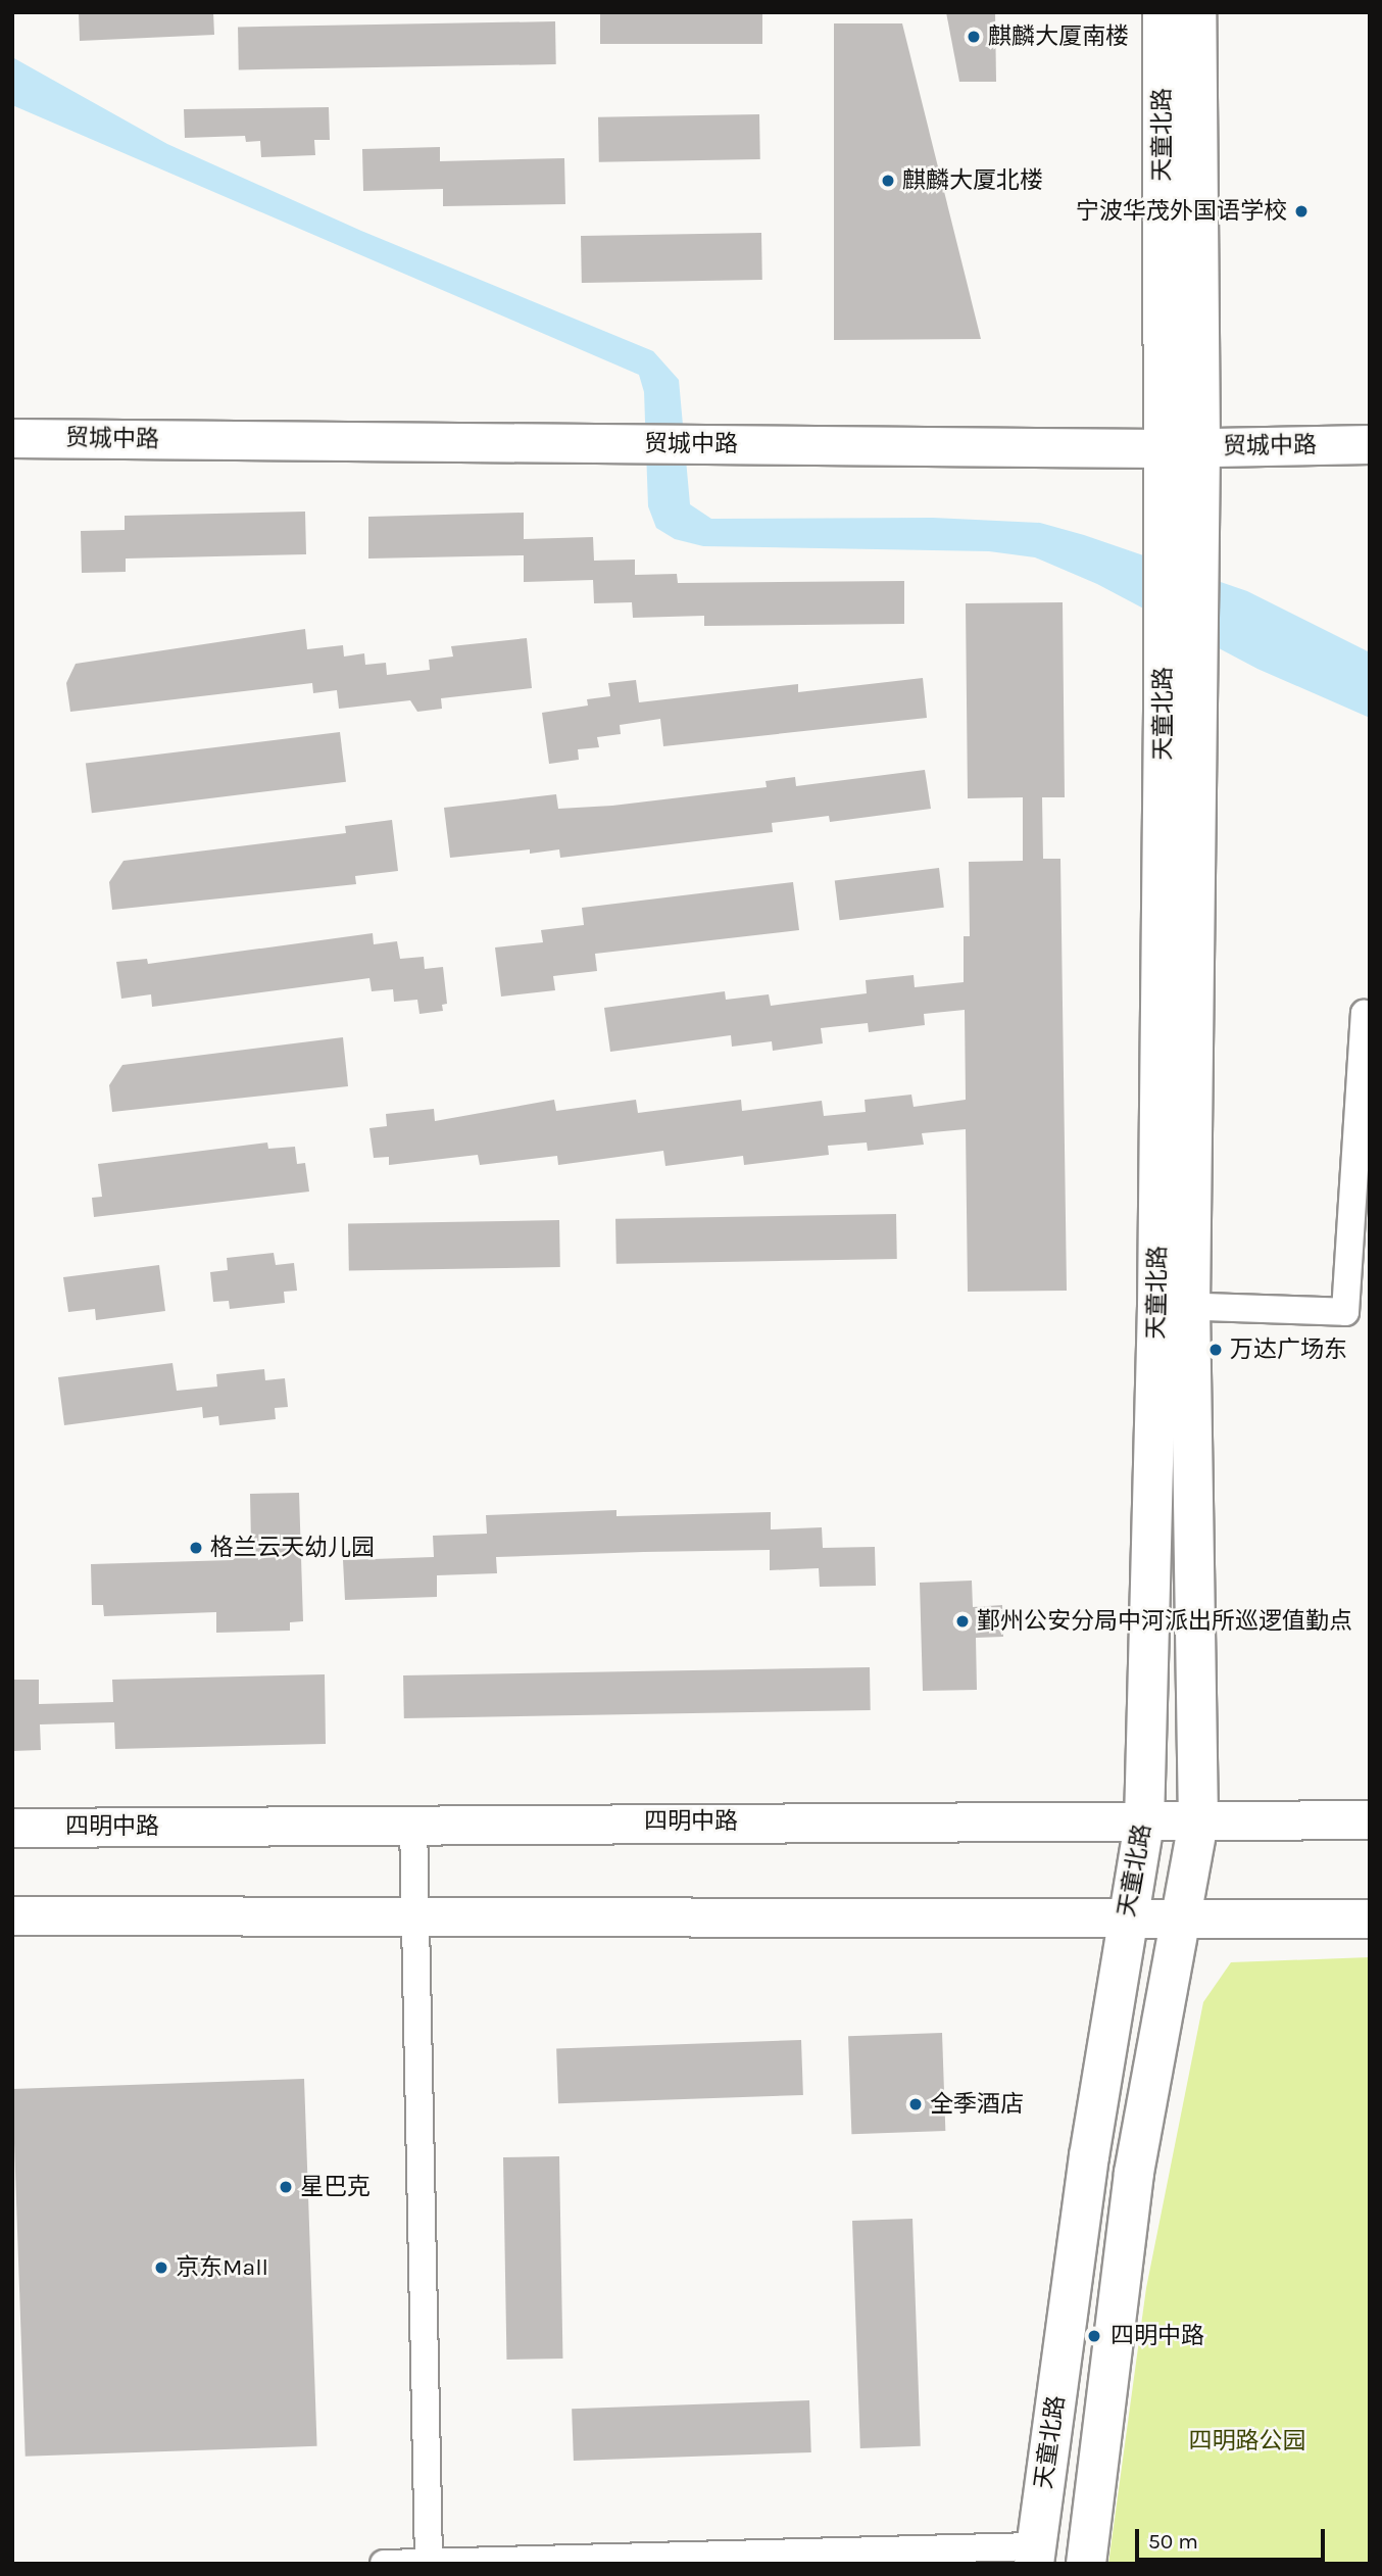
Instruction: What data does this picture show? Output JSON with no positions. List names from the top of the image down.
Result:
{
  "streets": {
    "main road": ["天童北路", "贸城中路", "四明中路"]
  },
  "crossings": [
    ["天童北路", "贸城中路"],
    ["天童北路", "四明中路"]
  ],
  "parks": ["四明路公园"],
  "places": [
    "麒麟大厦南楼",
    "麒麟大厦北楼",
    "宁波华茂外国语学校",
    "万达广场东",
    "格兰云天幼儿园",
    "鄞州公安分局中河派出所巡逻值勤点",
    "全季酒店",
    "星巴克",
    "京东Mall",
    "四明中路"
  ],
  "scale_bar": "50 m"
}
